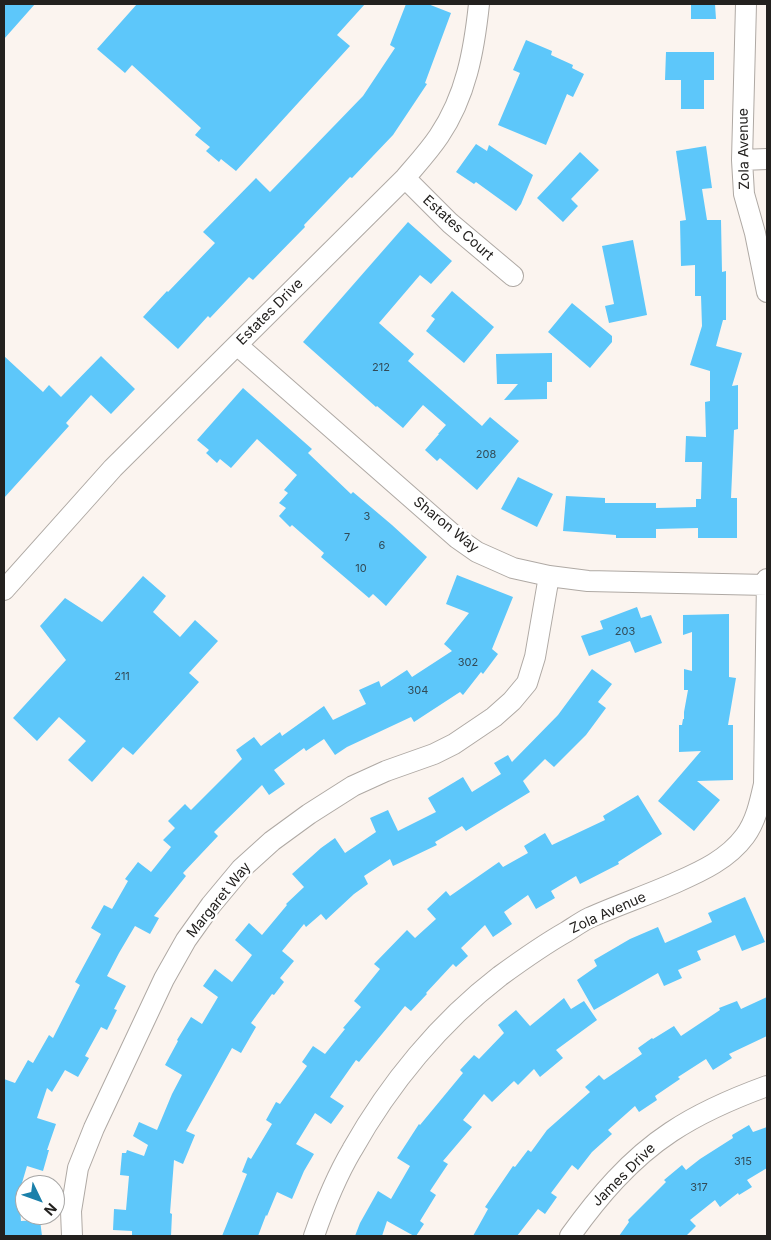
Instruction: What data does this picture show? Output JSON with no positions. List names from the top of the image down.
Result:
{
  "streets": {
    "street": [
      "Zola Avenue",
      "Estates Court",
      "Estates Drive",
      "Sharon Way",
      "Margaret Way",
      "James Drive"
    ]
  },
  "crossings": [
    ["Zola Avenue", "Sharon Way"],
    ["Estates Court", "Estates Drive"],
    ["Estates Drive", "Sharon Way"],
    ["Sharon Way", "Margaret Way"]
  ],
  "house_numbers": [
    "212",
    "208",
    "3",
    "7",
    "6",
    "10",
    "203",
    "302",
    "211",
    "304",
    "315",
    "317"
  ],
  "north": "bottom right"
}
